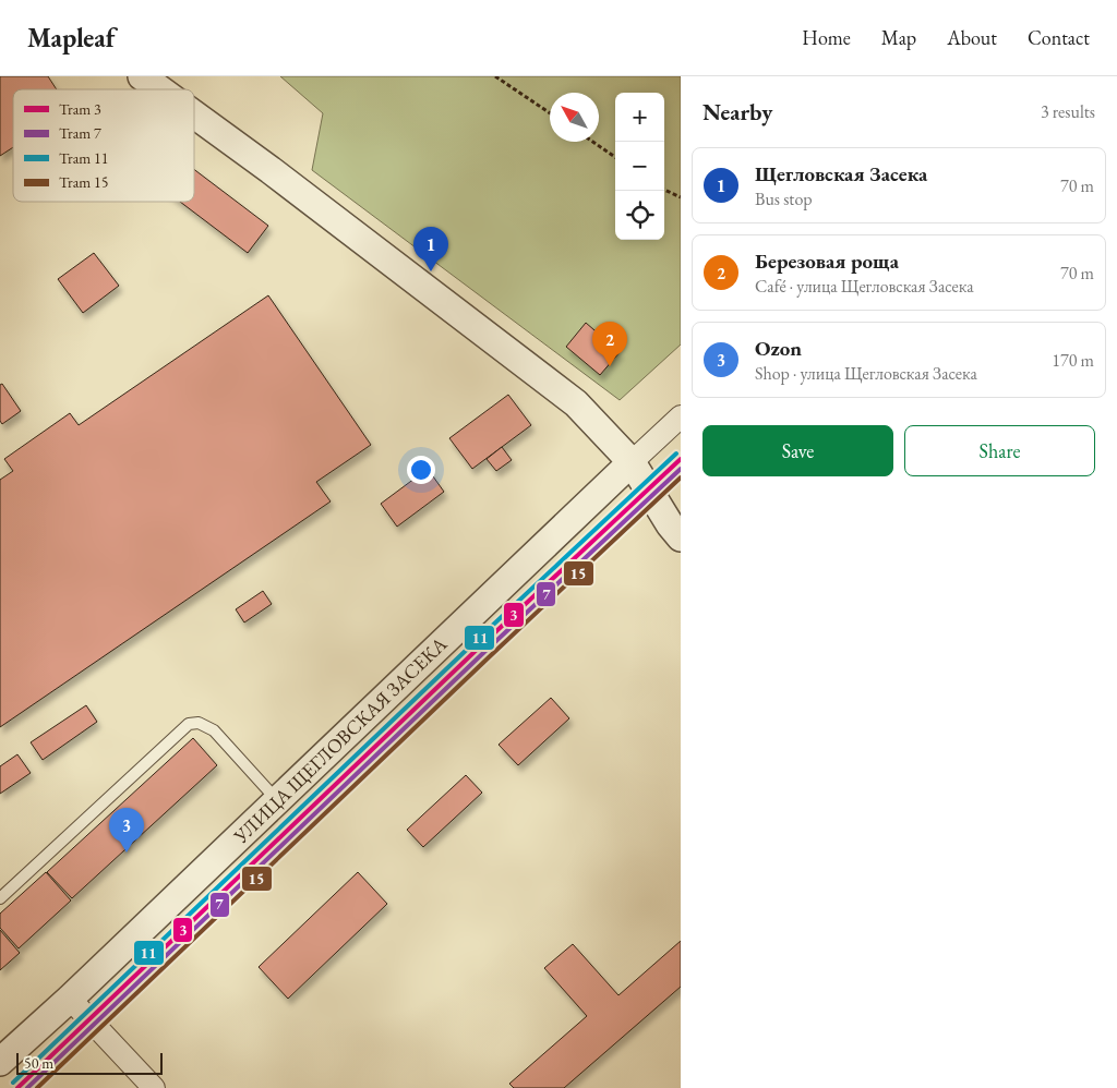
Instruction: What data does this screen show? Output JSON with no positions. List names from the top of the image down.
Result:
{
  "streets": {
    "street": ["УЛИЦА ЩЕГЛОВСКАЯ ЗАСЕКА"]
  },
  "lines": [
    "tram line 11",
    "tram line 3",
    "tram line 7",
    "tram line 15"
  ],
  "legend": [
    "Tram 3",
    "Tram 7",
    "Tram 11",
    "Tram 15"
  ],
  "scale_bar": "50 m",
  "north": "top left",
  "page": {
    "header": "Mapleaf",
    "nav": [
      "Home",
      "Map",
      "About",
      "Contact"
    ],
    "heading": ["Nearby", "3 results"],
    "map_buttons": ["+", "−"],
    "list": [
      {
        "mark": "1",
        "name": "Щегловская Засека",
        "note": "Bus stop",
        "value": "70 m"
      },
      {
        "mark": "2",
        "name": "Березовая роща",
        "note": "Café · улица Щегловская Засека",
        "value": "70 m"
      },
      {
        "mark": "3",
        "name": "Ozon",
        "note": "Shop · улица Щегловская Засека",
        "value": "170 m"
      }
    ],
    "pins": ["1", "2", "3"],
    "buttons": ["Save", "Share"],
    "scale": "50 m"
  }
}
